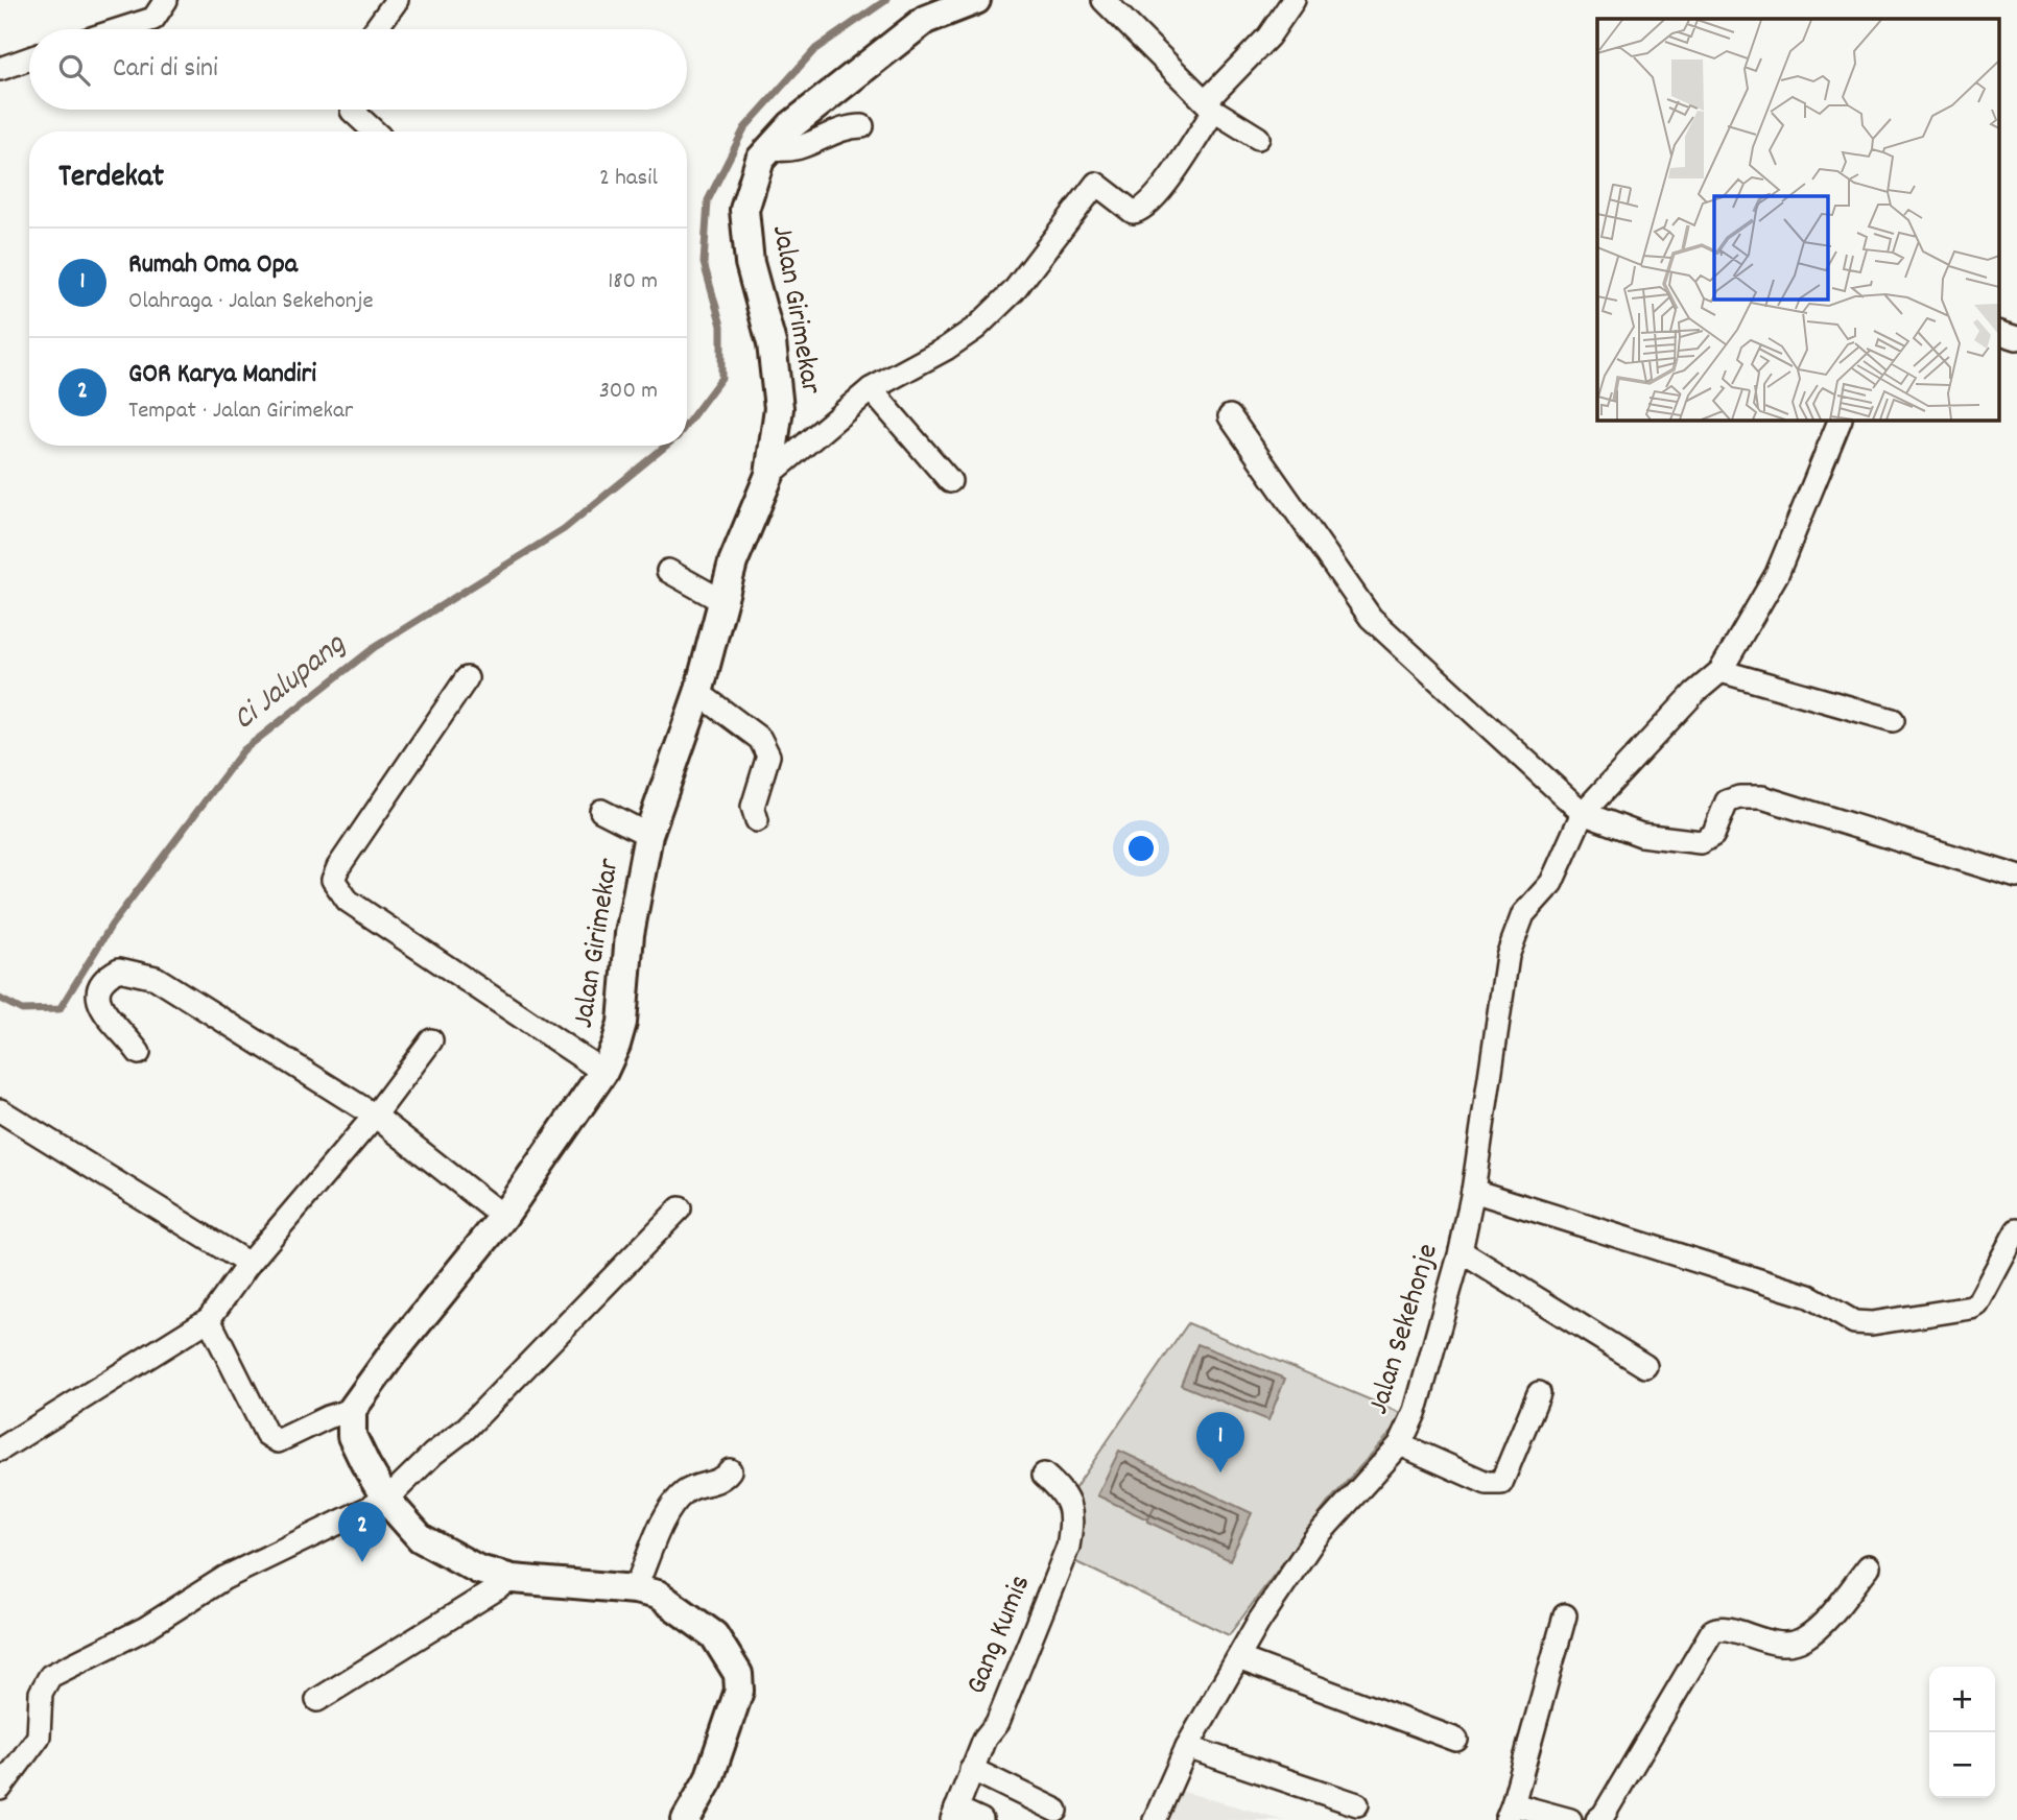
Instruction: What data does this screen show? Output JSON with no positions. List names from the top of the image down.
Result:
{
  "streets": {
    "street": ["Jalan Girimekar", "Jalan Sekehonje", "Gang Kumis"]
  },
  "water": ["Ci Jalupang"],
  "page": {
    "search": "Cari di sini",
    "heading": ["Terdekat", "2 hasil"],
    "list": [
      {
        "mark": "1",
        "name": "Rumah Oma Opa",
        "note": "Olahraga · Jalan Sekehonje",
        "value": "180 m"
      },
      {
        "mark": "2",
        "name": "GOR Karya Mandiri",
        "note": "Tempat · Jalan Girimekar",
        "value": "300 m"
      }
    ],
    "pins": ["1", "2"],
    "map_buttons": ["+", "−"]
  }
}
